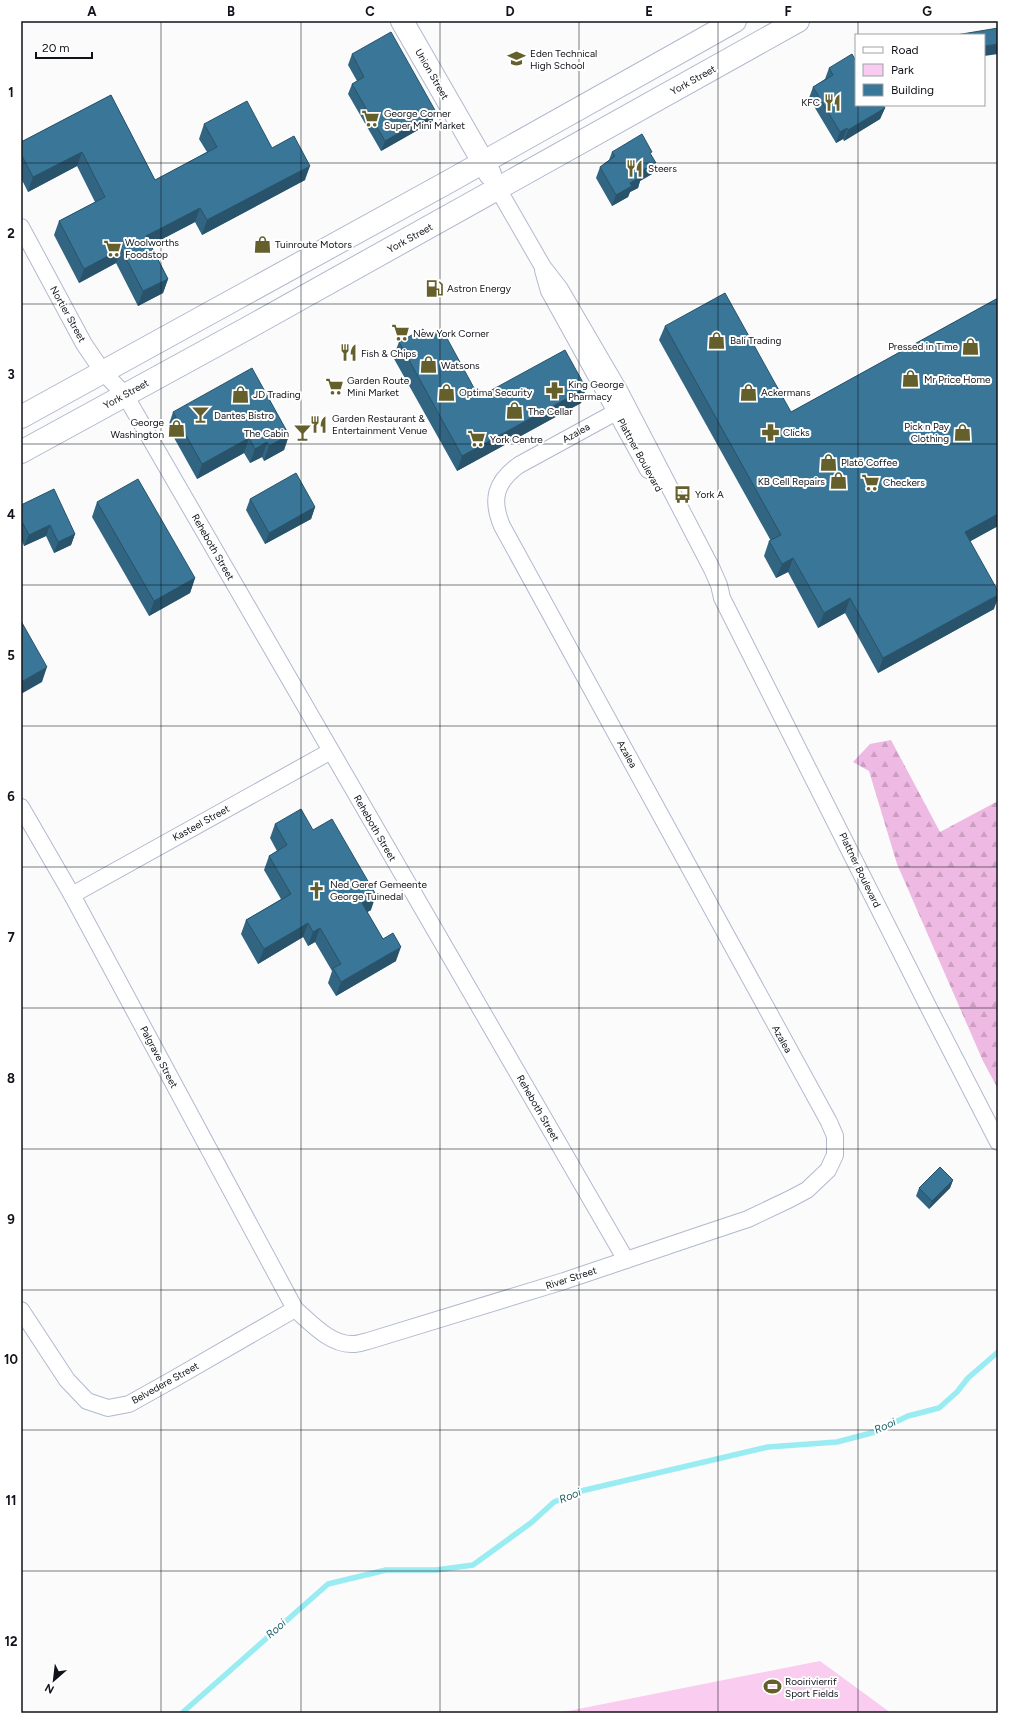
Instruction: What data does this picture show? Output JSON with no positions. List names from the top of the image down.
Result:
{
  "streets": {
    "main road": ["Union Street", "York Street"],
    "street": [
      "Nortier Street",
      "Azalea",
      "Plattner Boulevard",
      "Reheboth Street",
      "Kasteel Street",
      "Palgrave Street",
      "River Street",
      "Belvedere Street"
    ]
  },
  "crossings": [
    ["Union Street", "York Street"],
    ["Union Street", "Plattner Boulevard"],
    ["York Street", "Nortier Street"],
    ["York Street", "Plattner Boulevard"],
    ["York Street", "Reheboth Street"],
    ["Nortier Street", "Reheboth Street"],
    ["Azalea", "Plattner Boulevard"],
    ["Azalea", "River Street"],
    ["Reheboth Street", "Kasteel Street"],
    ["Reheboth Street", "River Street"],
    ["Kasteel Street", "Palgrave Street"],
    ["Palgrave Street", "River Street"],
    ["Palgrave Street", "Belvedere Street"],
    ["River Street", "Belvedere Street"]
  ],
  "water": ["Rooi"],
  "places": {
    "school or university": ["Eden Technical High School"],
    "restaurant": [
      "KFC",
      "Steers",
      "Fish & Chips",
      "Garden Restaurant & Entertainment Venue"
    ],
    "supermarket": [
      "George Corner Super Mini Market",
      "Woolworths Foodstop",
      "New York Corner",
      "Garden Route Mini Market",
      "York Centre",
      "Checkers"
    ],
    "shop": [
      "Tuinroute Motors",
      "Bali Trading",
      "Pressed in Time",
      "Watsons",
      "Mr Price Home",
      "Optima Security",
      "Ackermans",
      "JD Trading",
      "The Cellar",
      "George Washington",
      "Pick n Pay Clothing",
      "Platō Coffee",
      "KB Cell Repairs"
    ],
    "fuel station": ["Astron Energy"],
    "pharmacy": ["King George Pharmacy", "Clicks"],
    "bar": ["Dantes Bistro", "The Cabin"],
    "bus stop": ["York A"],
    "church": ["Ned Geref Gemeente George Tuinedal"],
    "sports": ["Rooirivierrif Sport Fields"]
  },
  "legend": ["Road", "Park", "Building"],
  "scale_bar": "20 m",
  "north": "bottom left",
  "grid": {
    "columns": [
      "A",
      "B",
      "C",
      "D",
      "E",
      "F",
      "G"
    ],
    "rows": [
      "1",
      "2",
      "3",
      "4",
      "5",
      "6",
      "7",
      "8",
      "9",
      "10",
      "11",
      "12"
    ]
  }
}
